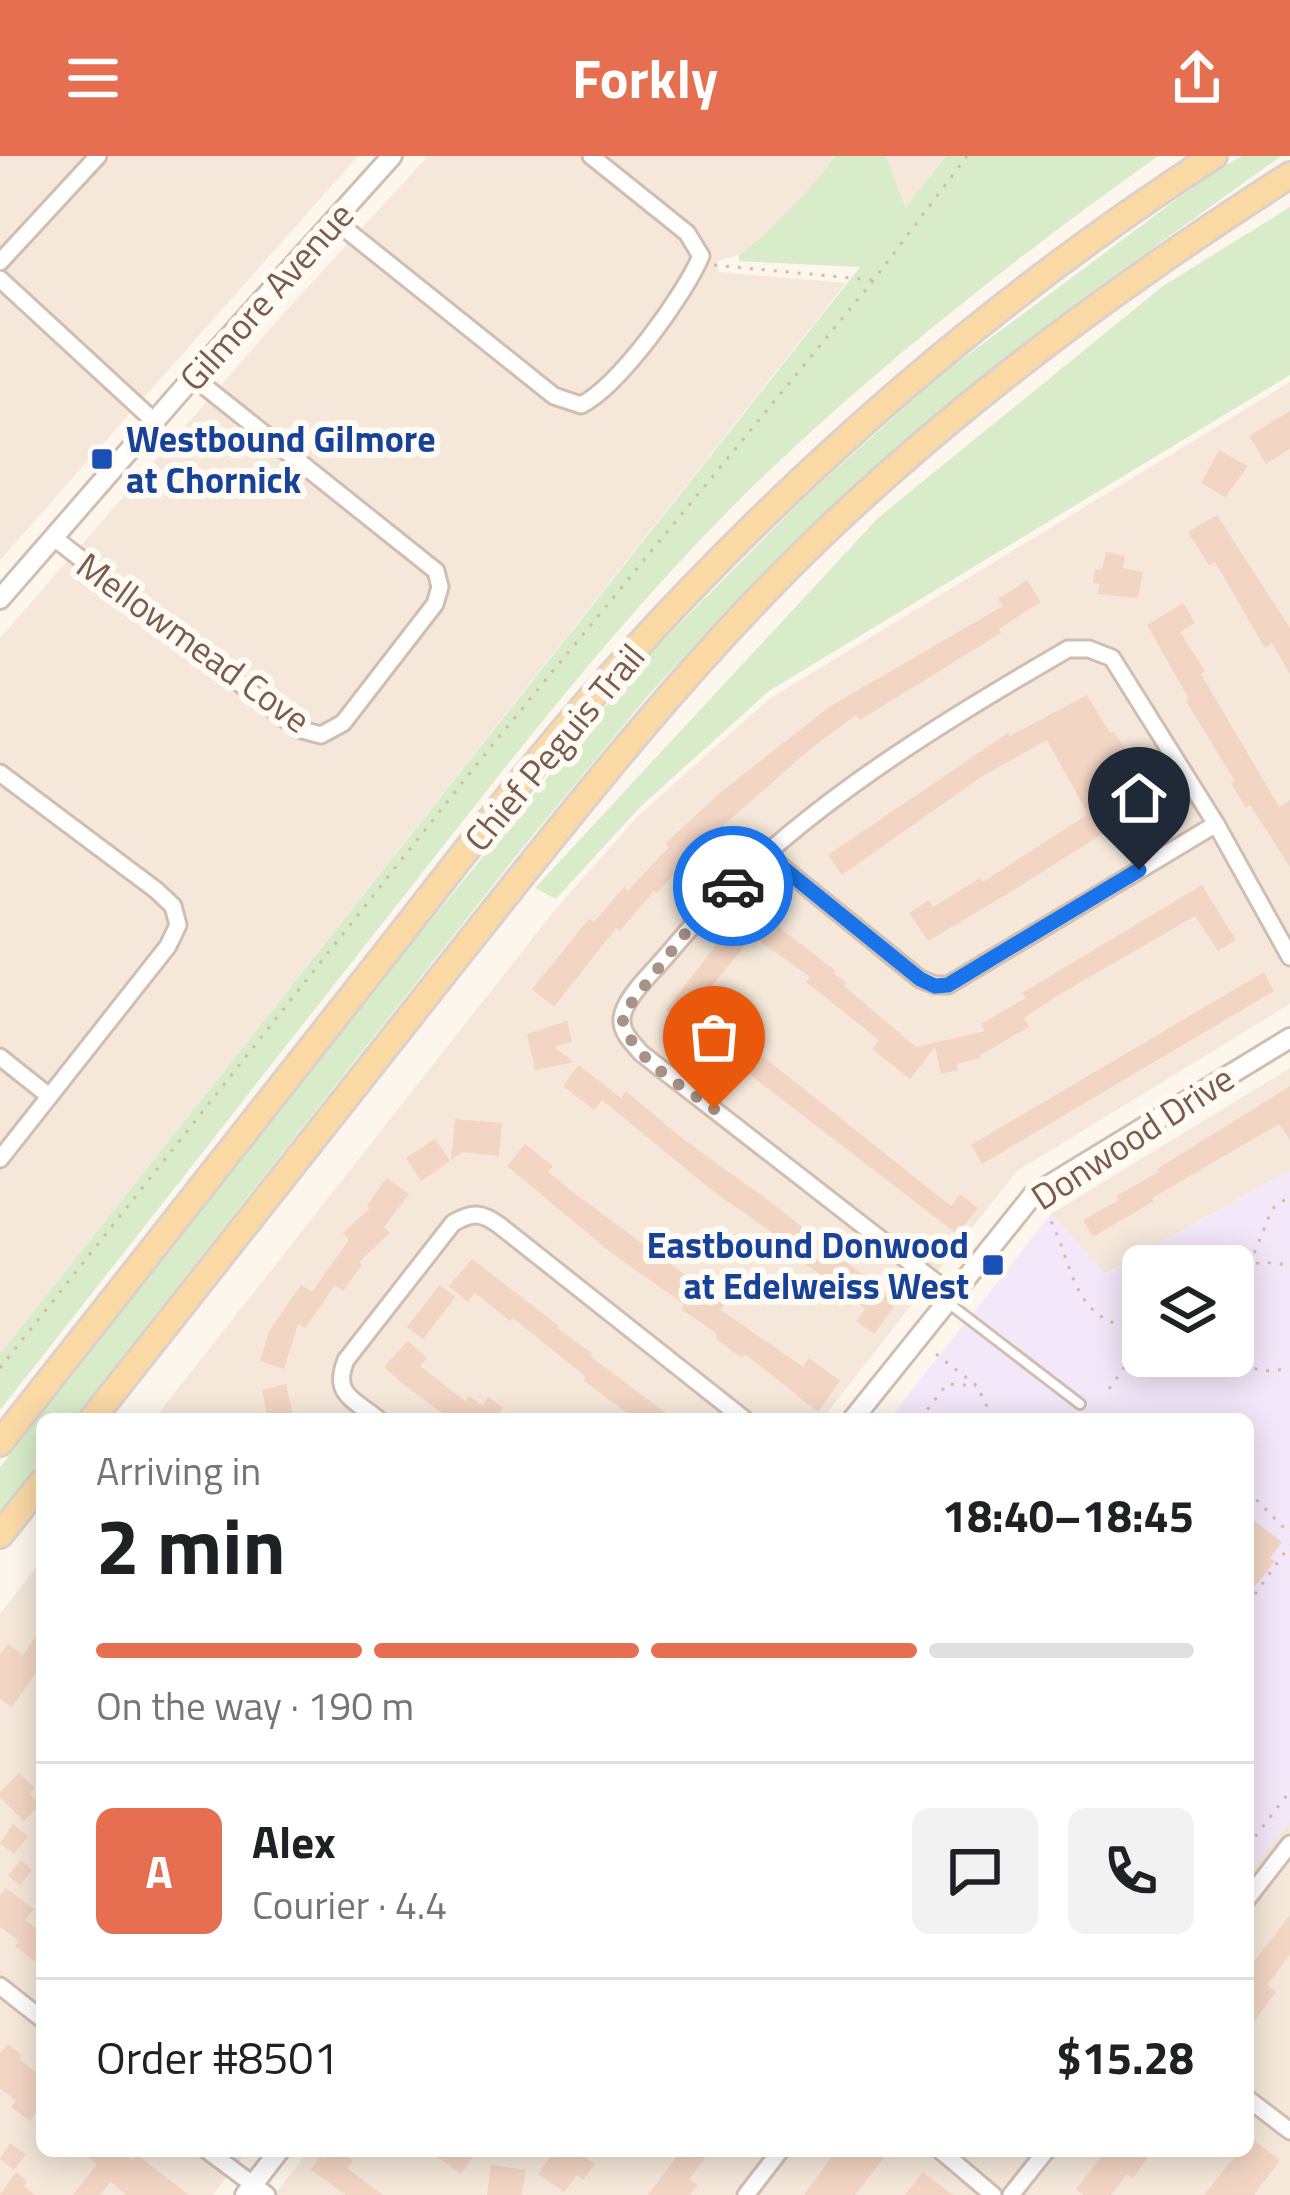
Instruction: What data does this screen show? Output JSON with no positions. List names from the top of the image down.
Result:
{
  "streets": {
    "main road": ["Chief Peguis Trail"],
    "street": ["Gilmore Avenue", "Mellowmead Cove", "Donwood Drive"]
  },
  "crossings": [
    ["Gilmore Avenue", "Mellowmead Cove"]
  ],
  "places": {
    "transit": ["Westbound Gilmore at Chornick", "Eastbound Donwood at Edelweiss West"]
  },
  "page": {
    "header": "Forkly",
    "heading": ["2 min", "Arriving in", "18:40–18:45"],
    "panel": [
      "Alex",
      "Courier · 4.4",
      "Order #8501",
      "$15.28"
    ],
    "bar": "On the way · 190 m",
    "round": "A"
  }
}
